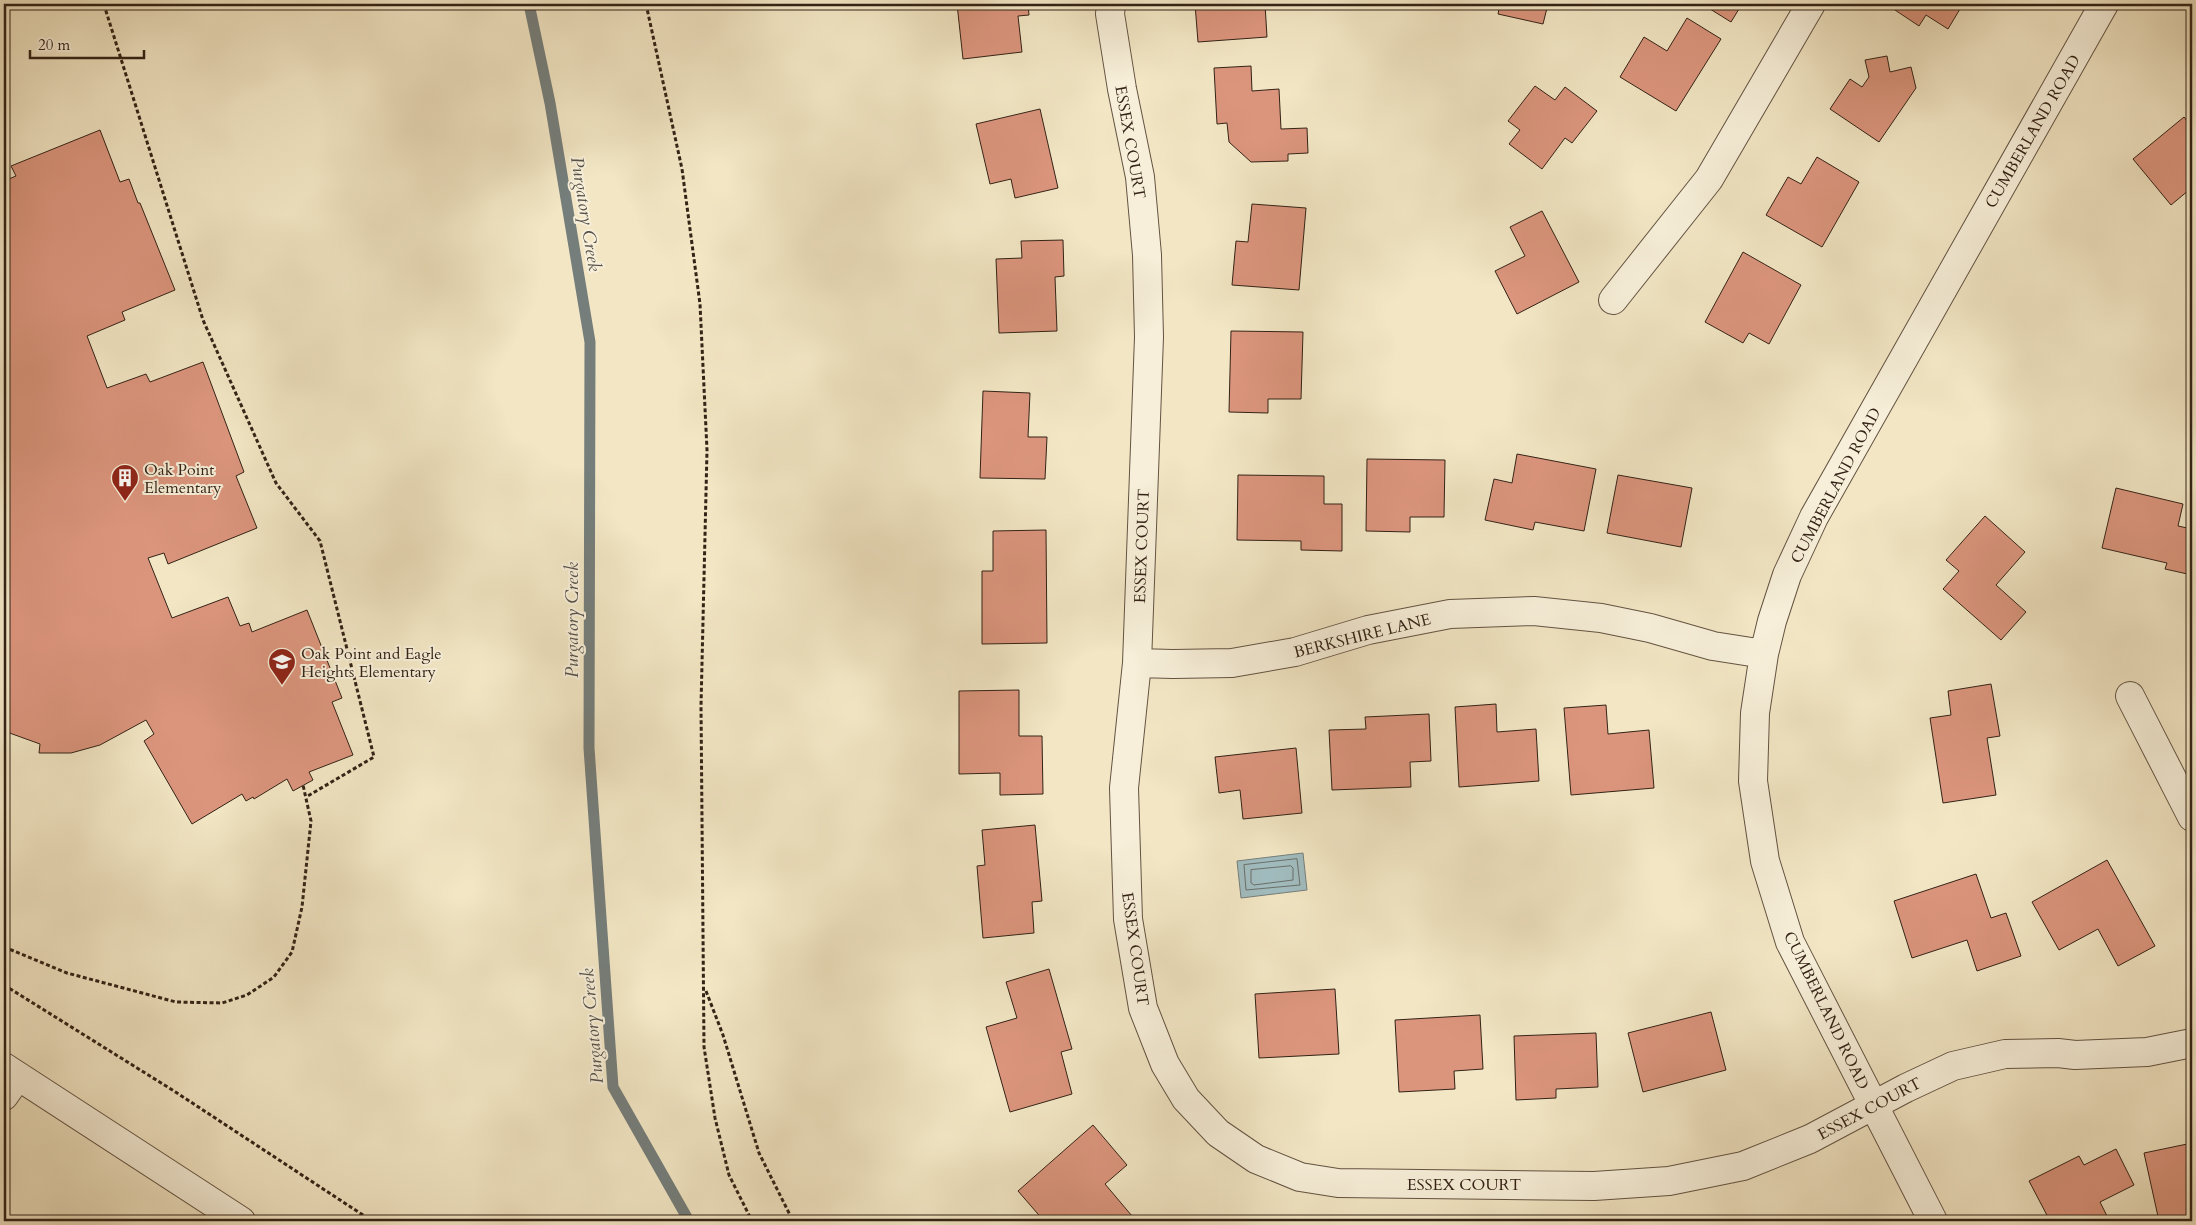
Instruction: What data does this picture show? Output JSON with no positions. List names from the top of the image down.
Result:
{
  "streets": {
    "street": ["CUMBERLAND ROAD", "ESSEX COURT", "BERKSHIRE LANE"]
  },
  "crossings": [
    ["CUMBERLAND ROAD", "ESSEX COURT"],
    ["CUMBERLAND ROAD", "BERKSHIRE LANE"],
    ["ESSEX COURT", "BERKSHIRE LANE"]
  ],
  "water": ["Purgatory Creek"],
  "places": {
    "building": ["Oak Point Elementary"],
    "school or university": ["Oak Point and Eagle Heights Elementary"]
  },
  "scale_bar": "20 m"
}
